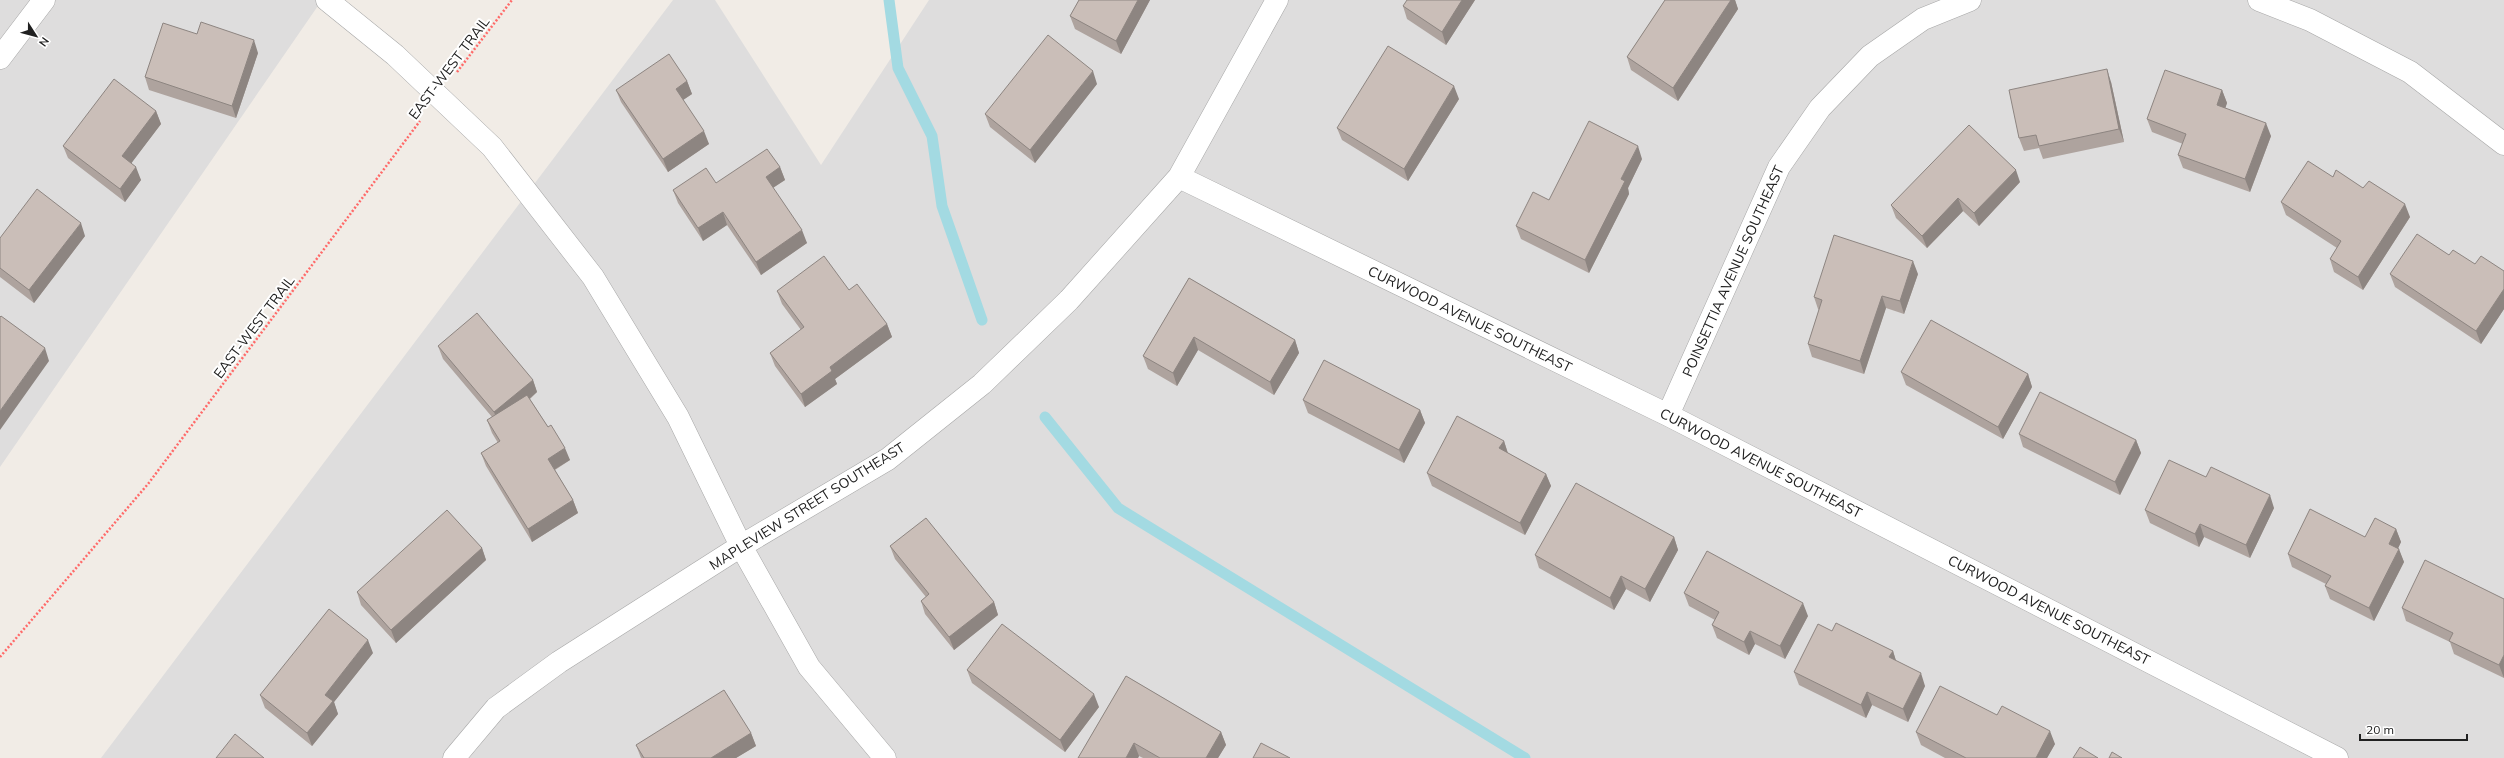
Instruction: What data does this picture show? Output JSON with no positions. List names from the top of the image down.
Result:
{
  "streets": {
    "street": ["POINSETTIA AVENUE SOUTHEAST", "CURWOOD AVENUE SOUTHEAST", "MAPLEVIEW STREET SOUTHEAST"],
    "path": ["EAST-WEST TRAIL"]
  },
  "crossings": [
    ["POINSETTIA AVENUE SOUTHEAST", "CURWOOD AVENUE SOUTHEAST"],
    ["CURWOOD AVENUE SOUTHEAST", "MAPLEVIEW STREET SOUTHEAST"]
  ],
  "scale_bar": "20 m",
  "north": "bottom right"
}
